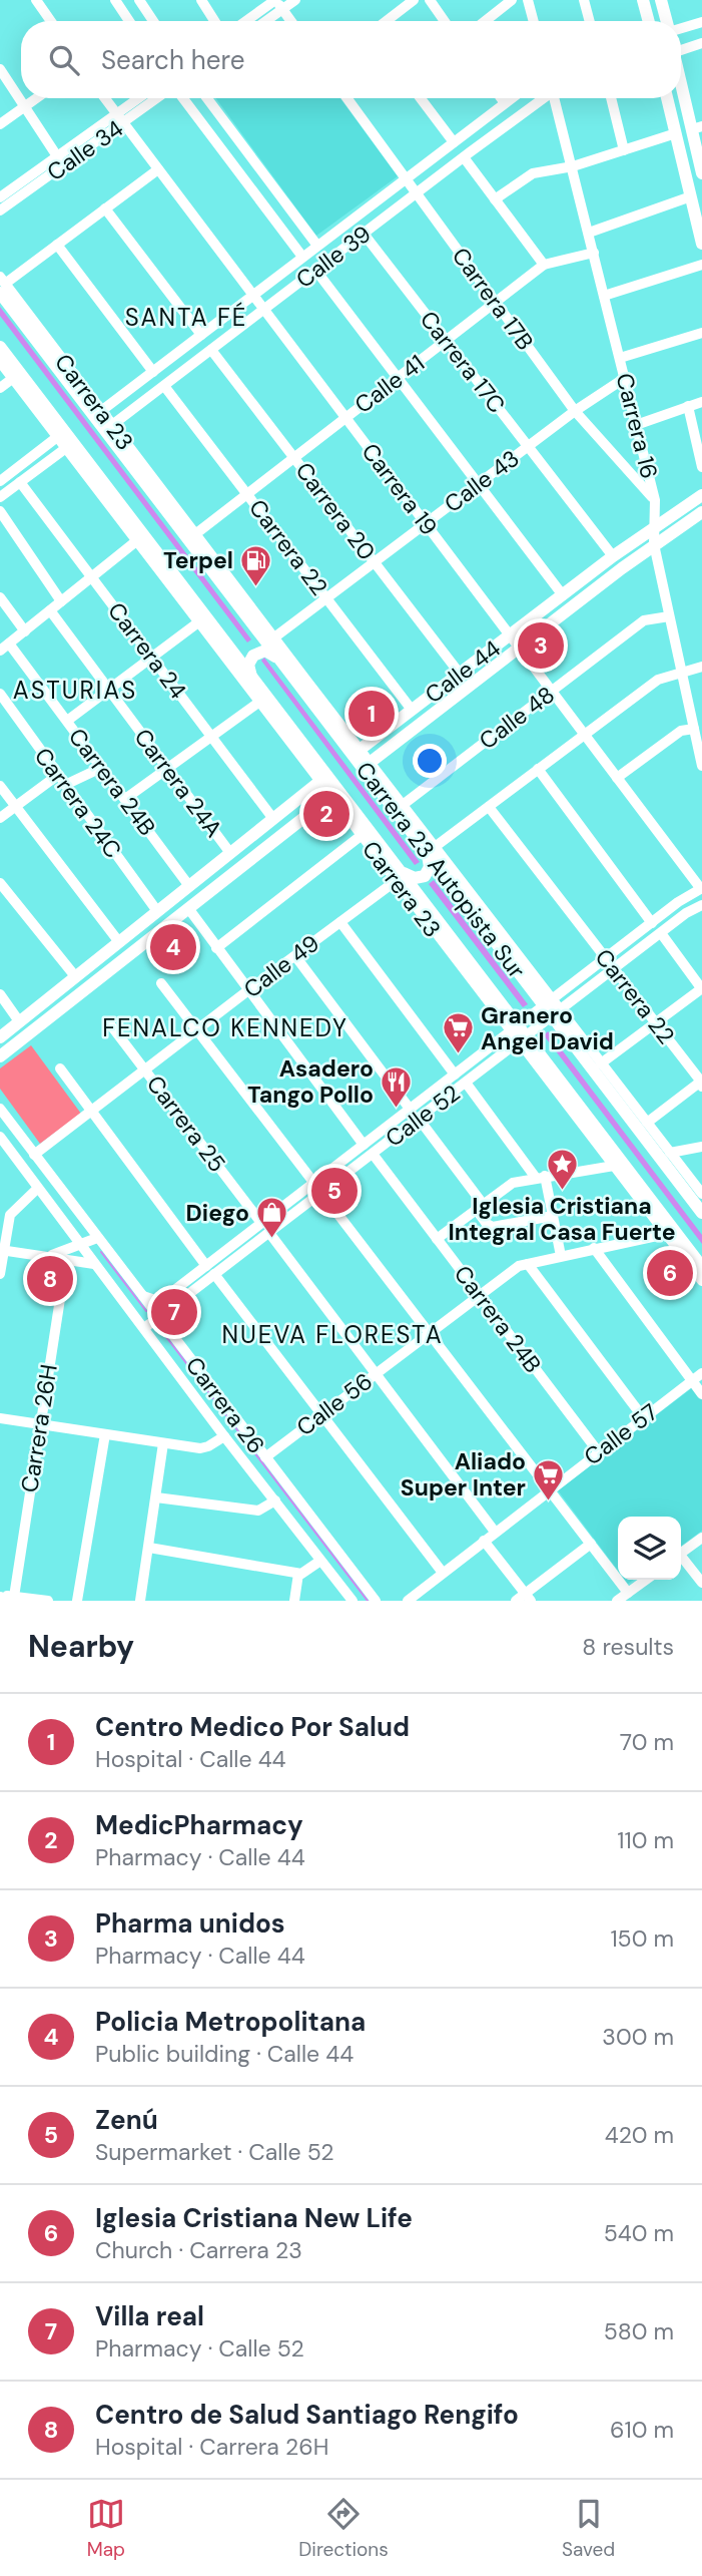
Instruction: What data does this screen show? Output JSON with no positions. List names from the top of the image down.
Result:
{
  "streets": {
    "main road": ["Calle 44", "Carrera 23 Autopista Sur"],
    "street": [
      "Calle 34",
      "Calle 39",
      "Carrera 17B",
      "Carrera 17C",
      "Calle 41",
      "Carrera 23",
      "Carrera 16",
      "Calle 43",
      "Carrera 19",
      "Carrera 20",
      "Carrera 22",
      "Carrera 24",
      "Calle 48",
      "Carrera 24B",
      "Carrera 24A",
      "Carrera 24C",
      "Calle 49",
      "Calle 52",
      "Carrera 25",
      "Calle 56",
      "Carrera 26",
      "Carrera 26H",
      "Calle 57"
    ]
  },
  "crossings": [
    ["Calle 34", "Carrera 19"],
    ["Calle 39", "Carrera 17B"],
    ["Calle 39", "Carrera 17C"],
    ["Calle 39", "Carrera 23"],
    ["Calle 39", "Carrera 19"],
    ["Calle 39", "Carrera 20"],
    ["Calle 39", "Carrera 22"],
    ["Carrera 17B", "Calle 41"],
    ["Carrera 17B", "Carrera 16"],
    ["Carrera 17B", "Calle 43"],
    ["Carrera 17C", "Calle 41"],
    ["Carrera 17C", "Calle 43"],
    ["Carrera 17C", "Calle 44"],
    ["Calle 41", "Carrera 23"],
    ["Calle 41", "Carrera 16"],
    ["Calle 41", "Carrera 19"],
    ["Calle 41", "Carrera 20"],
    ["Calle 41", "Carrera 22"],
    ["Carrera 23", "Calle 43"],
    ["Carrera 23", "Calle 44"],
    ["Carrera 23", "Calle 48"],
    ["Carrera 23", "Carrera 23 Autopista Sur"],
    ["Carrera 16", "Calle 43"],
    ["Carrera 16", "Calle 44"],
    ["Carrera 16", "Calle 48"],
    ["Calle 43", "Carrera 19"],
    ["Calle 43", "Carrera 20"],
    ["Calle 43", "Carrera 22"],
    ["Carrera 19", "Calle 44"],
    ["Carrera 19", "Calle 48"],
    ["Carrera 19", "Calle 52"],
    ["Carrera 20", "Calle 44"],
    ["Carrera 22", "Calle 44"],
    ["Carrera 22", "Calle 52"],
    ["Carrera 24B", "Calle 52"],
    ["Carrera 24B", "Calle 56"],
    ["Carrera 24B", "Calle 57"],
    ["Carrera 23 Autopista Sur", "Calle 49"],
    ["Carrera 23 Autopista Sur", "Calle 52"],
    ["Calle 49", "Carrera 25"],
    ["Calle 49", "Carrera 26"],
    ["Calle 52", "Carrera 25"],
    ["Calle 52", "Carrera 26"],
    ["Calle 56", "Carrera 26"]
  ],
  "districts": [
    "SANTA FÉ",
    "ASTURIAS",
    "FENALCO KENNEDY",
    "NUEVA FLORESTA"
  ],
  "places": {
    "fuel station": ["Terpel"],
    "supermarket": ["Granero Angel David", "Aliado Super Inter"],
    "restaurant": ["Asadero Tango Pollo"],
    "place": ["Iglesia Cristiana Integral Casa Fuerte"],
    "shop": ["Diego"]
  },
  "page": {
    "search": "Search here",
    "pins": [
      "3",
      "1",
      "2",
      "4",
      "5",
      "6",
      "8",
      "7"
    ],
    "heading": ["Nearby", "8 results"],
    "list": [
      {
        "mark": "1",
        "name": "Centro Medico Por Salud",
        "note": "Hospital · Calle 44",
        "value": "70 m"
      },
      {
        "mark": "2",
        "name": "MedicPharmacy",
        "note": "Pharmacy · Calle 44",
        "value": "110 m"
      },
      {
        "mark": "3",
        "name": "Pharma unidos",
        "note": "Pharmacy · Calle 44",
        "value": "150 m"
      },
      {
        "mark": "4",
        "name": "Policia Metropolitana",
        "note": "Public building · Calle 44",
        "value": "300 m"
      },
      {
        "mark": "5",
        "name": "Zenú",
        "note": "Supermarket · Calle 52",
        "value": "420 m"
      },
      {
        "mark": "6",
        "name": "Iglesia Cristiana New Life",
        "note": "Church · Carrera 23",
        "value": "540 m"
      },
      {
        "mark": "7",
        "name": "Villa real",
        "note": "Pharmacy · Calle 52",
        "value": "580 m"
      },
      {
        "mark": "8",
        "name": "Centro de Salud Santiago Rengifo",
        "note": "Hospital · Carrera 26H",
        "value": "610 m"
      }
    ],
    "nav": ["Map", "Directions", "Saved"]
  }
}
